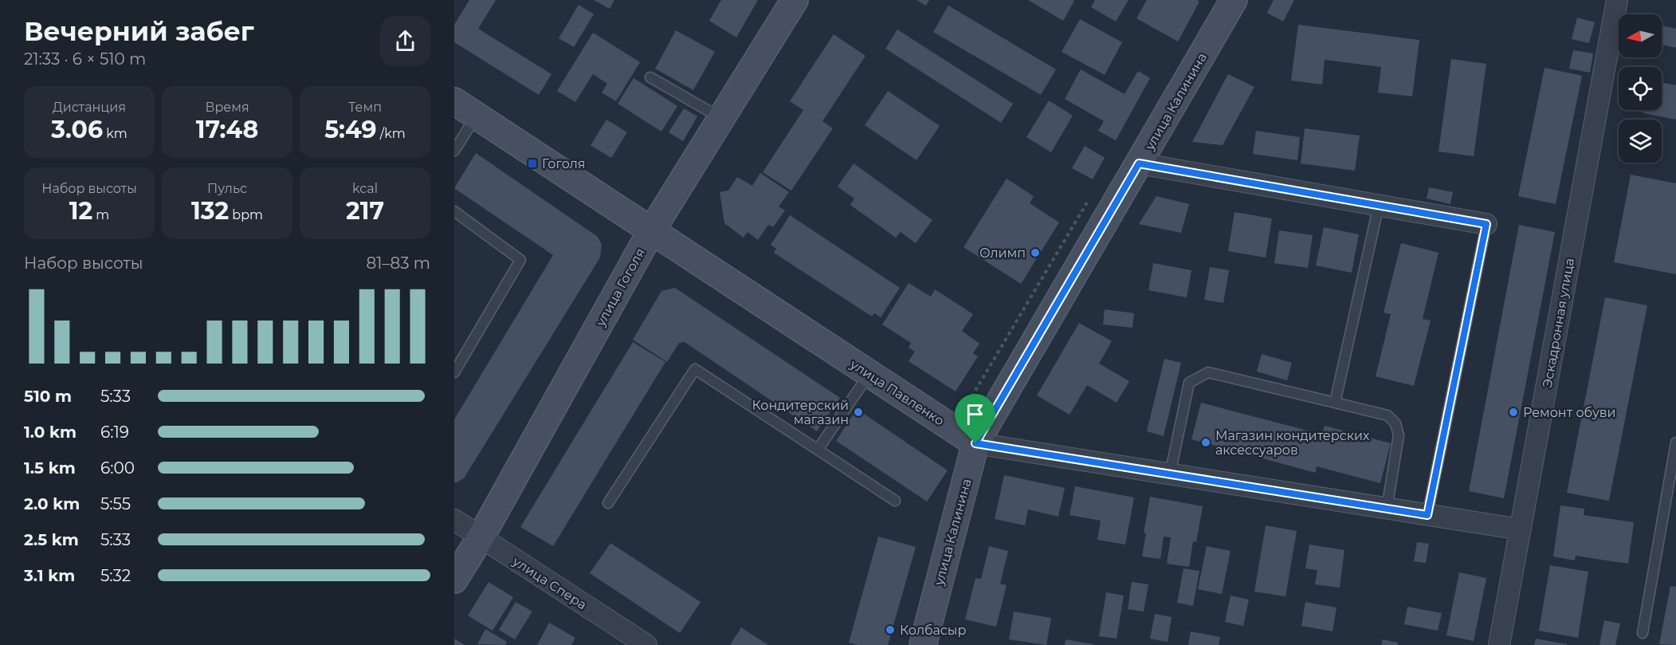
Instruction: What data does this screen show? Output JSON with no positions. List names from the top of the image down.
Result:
{
  "streets": {
    "main road": ["улица Калинина", "улица Гоголя", "улица Павленко"],
    "street": ["Эскадронная улица", "улица Спера"]
  },
  "crossings": [
    ["улица Калинина", "улица Павленко"],
    ["улица Гоголя", "улица Павленко"],
    ["улица Гоголя", "улица Спера"],
    ["Эскадронная улица", "улица Павленко"]
  ],
  "places": {
    "transit": ["Гоголя"],
    "other": [
      "Олимп",
      "Кондитерский магазин",
      "Ремонт обуви",
      "Магазин кондитерских аксессуаров",
      "Колбасыр"
    ]
  },
  "north": "left",
  "page": {
    "heading": ["Вечерний забег", "21:33 · 6 × 510 m"],
    "stats": [
      ["Дистанция", "3.06 km"],
      ["Время", "17:48"],
      ["Темп", "5:49 /km"],
      ["Набор высоты", "12 m"],
      ["Пульс", "132 bpm"],
      ["kcal", "217"]
    ],
    "chart": ["Набор высоты", "81–83 m"],
    "list": [
      {
        "name": "510 m",
        "note": "5:33"
      },
      {
        "name": "1.0 km",
        "note": "6:19"
      },
      {
        "name": "1.5 km",
        "note": "6:00"
      },
      {
        "name": "2.0 km",
        "note": "5:55"
      },
      {
        "name": "2.5 km",
        "note": "5:33"
      },
      {
        "name": "3.1 km",
        "note": "5:32"
      }
    ]
  }
}
